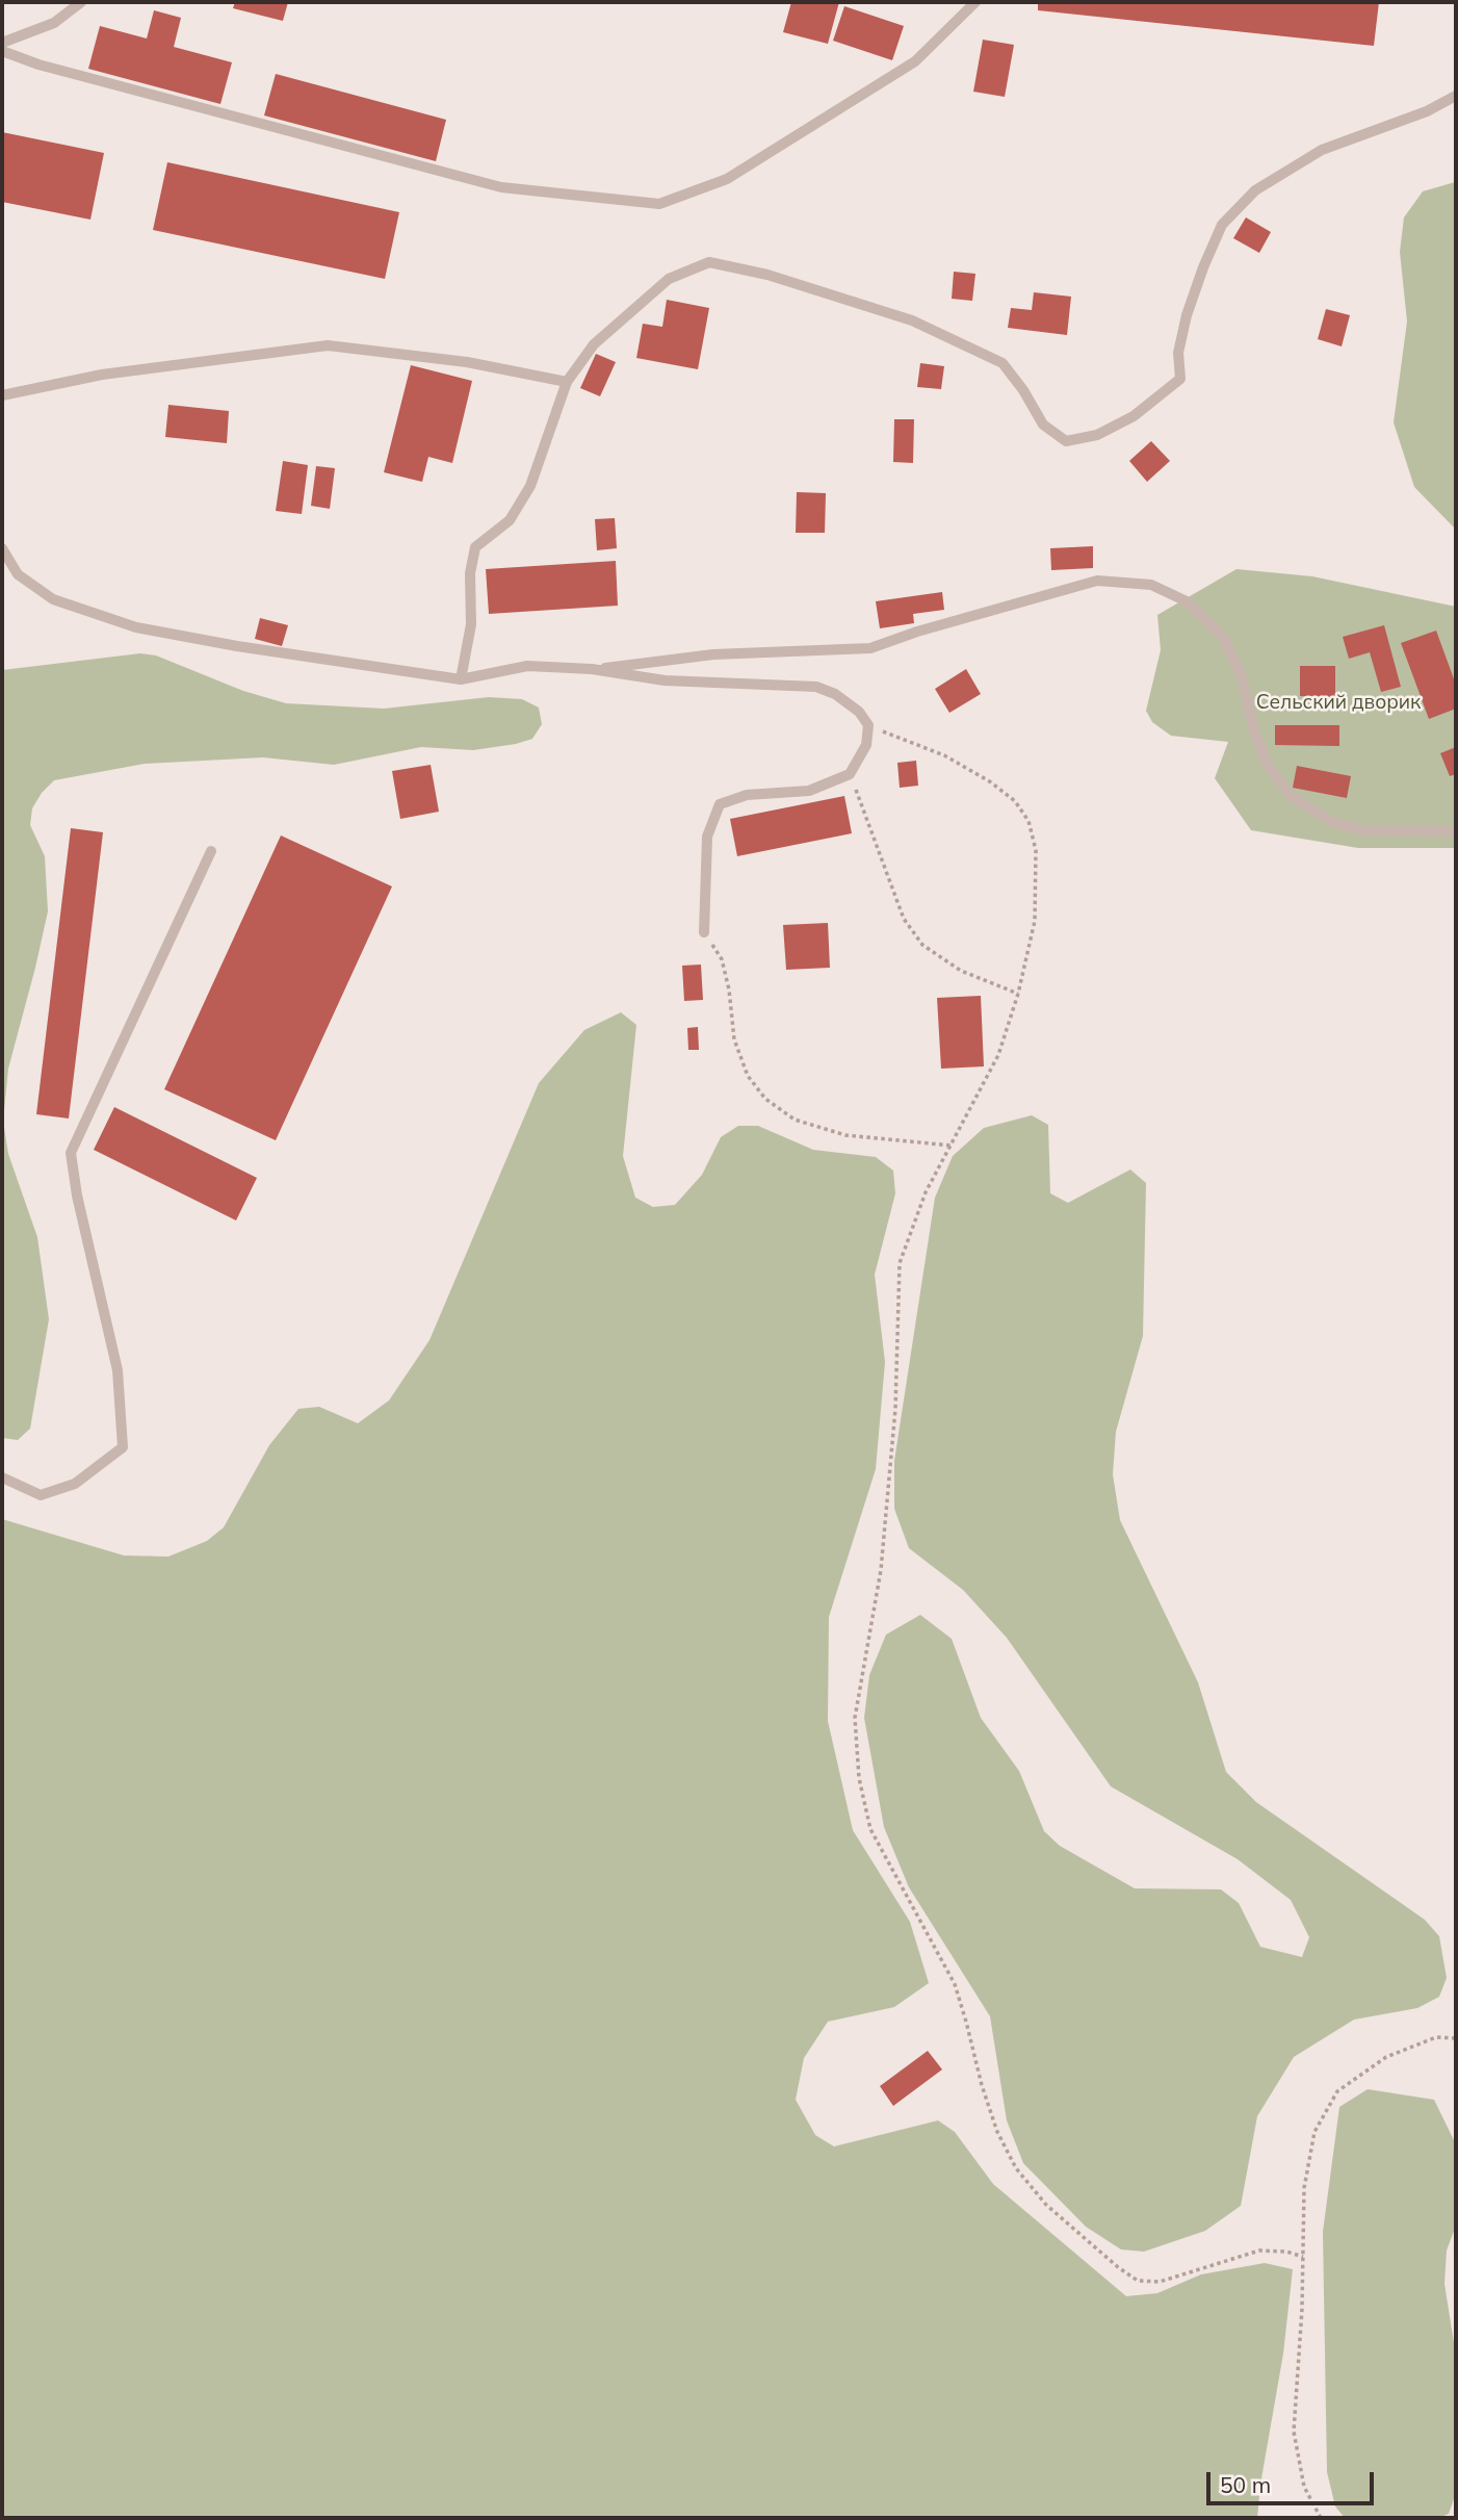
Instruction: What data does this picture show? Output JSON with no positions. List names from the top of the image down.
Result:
{
  "parks": ["Сельский дворик"],
  "scale_bar": "50 m"
}
